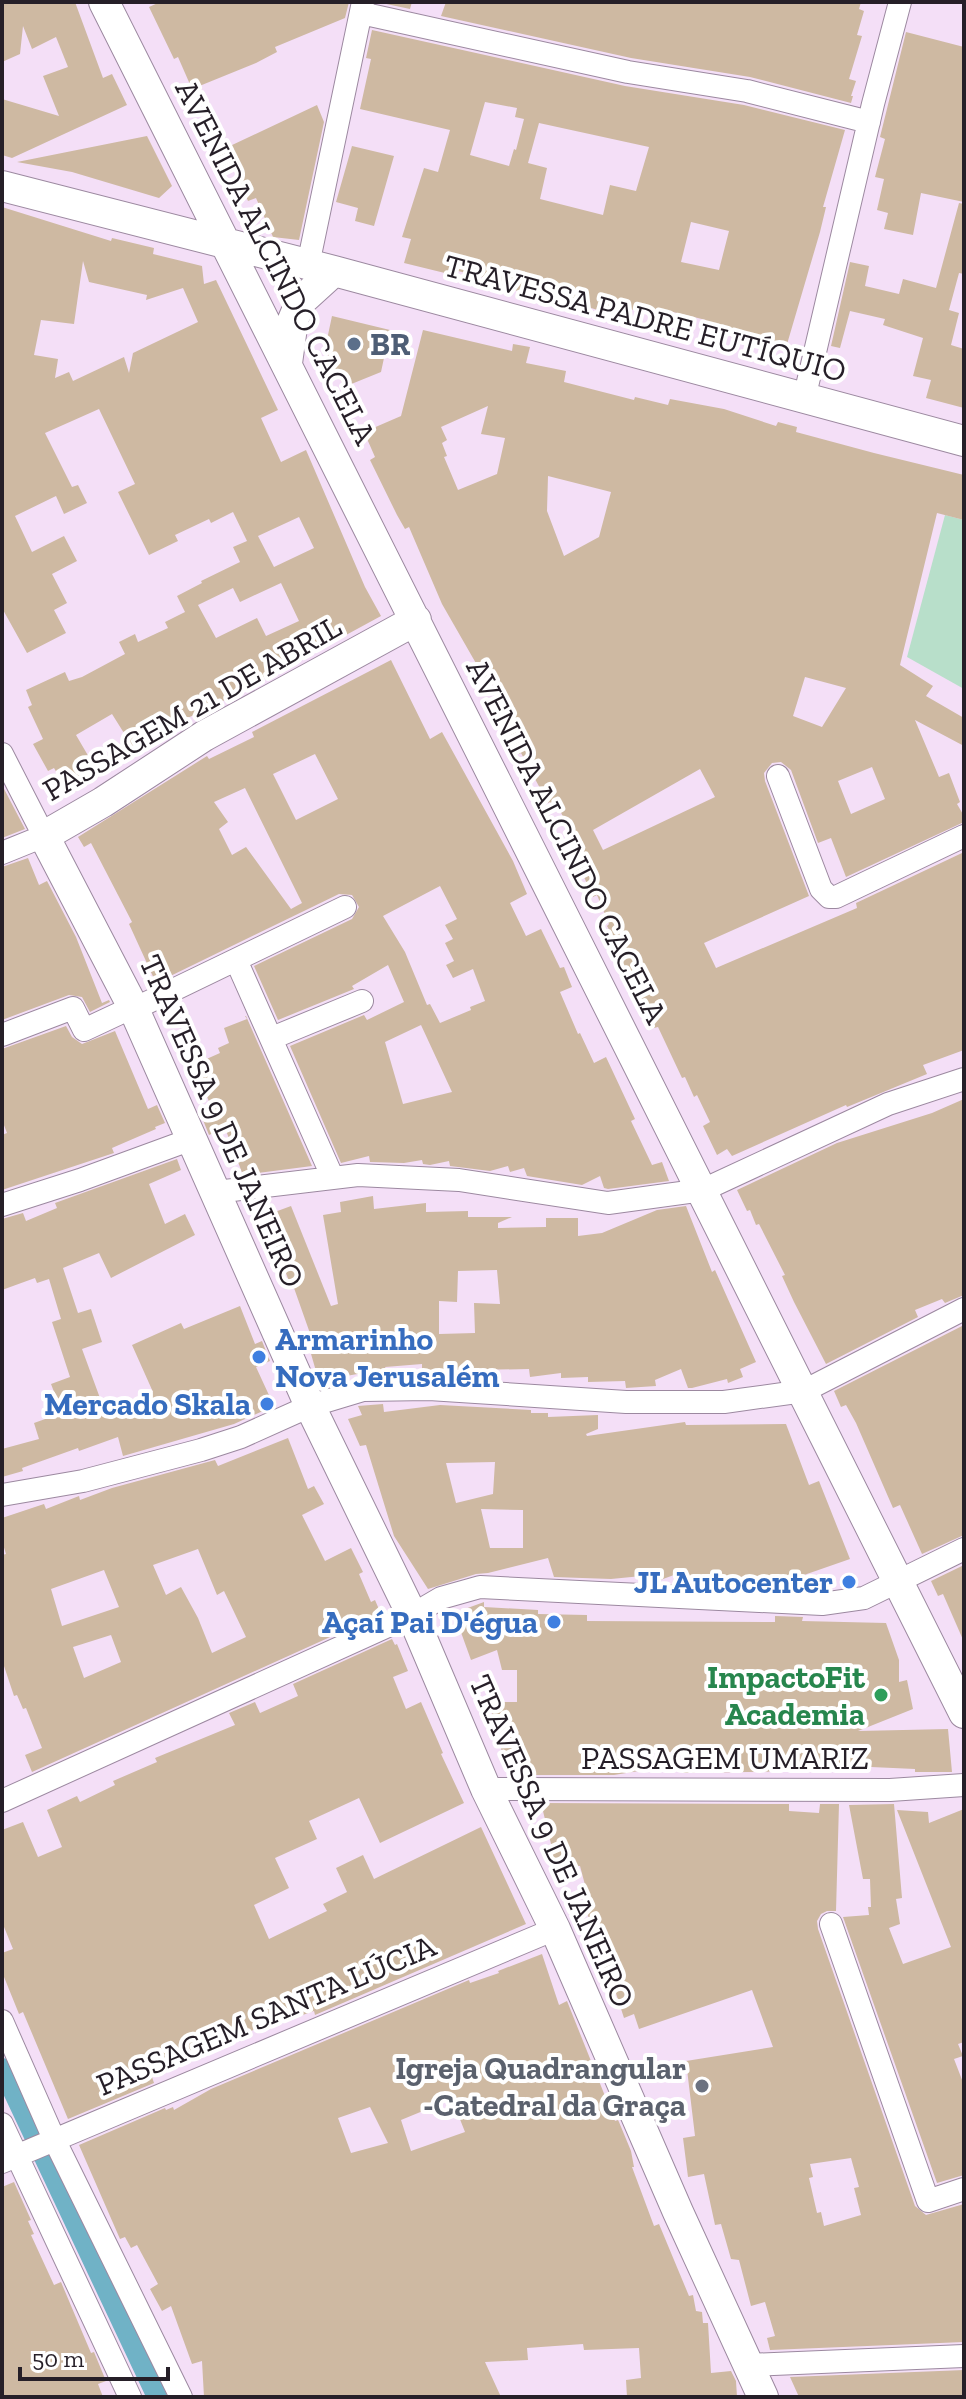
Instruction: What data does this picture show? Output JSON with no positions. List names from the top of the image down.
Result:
{
  "streets": {
    "main road": [
      "AVENIDA ALCINDO CACELA",
      "TRAVESSA PADRE EUTÍQUIO",
      "PASSAGEM 21 DE ABRIL",
      "TRAVESSA 9 DE JANEIRO"
    ],
    "street": ["PASSAGEM UMARIZ", "PASSAGEM SANTA LÚCIA"]
  },
  "crossings": [
    ["AVENIDA ALCINDO CACELA", "TRAVESSA PADRE EUTÍQUIO"],
    ["AVENIDA ALCINDO CACELA", "PASSAGEM 21 DE ABRIL"],
    ["PASSAGEM 21 DE ABRIL", "TRAVESSA 9 DE JANEIRO"],
    ["TRAVESSA 9 DE JANEIRO", "PASSAGEM UMARIZ"],
    ["TRAVESSA 9 DE JANEIRO", "PASSAGEM SANTA LÚCIA"]
  ],
  "places": [
    "BR",
    "Armarinho Nova Jerusalém",
    "Mercado Skala",
    "JL Autocenter",
    "Açaí Pai D'égua",
    "ImpactoFit Academia",
    "Igreja Quadrangular -Catedral da Graça"
  ],
  "scale_bar": "50 m"
}
